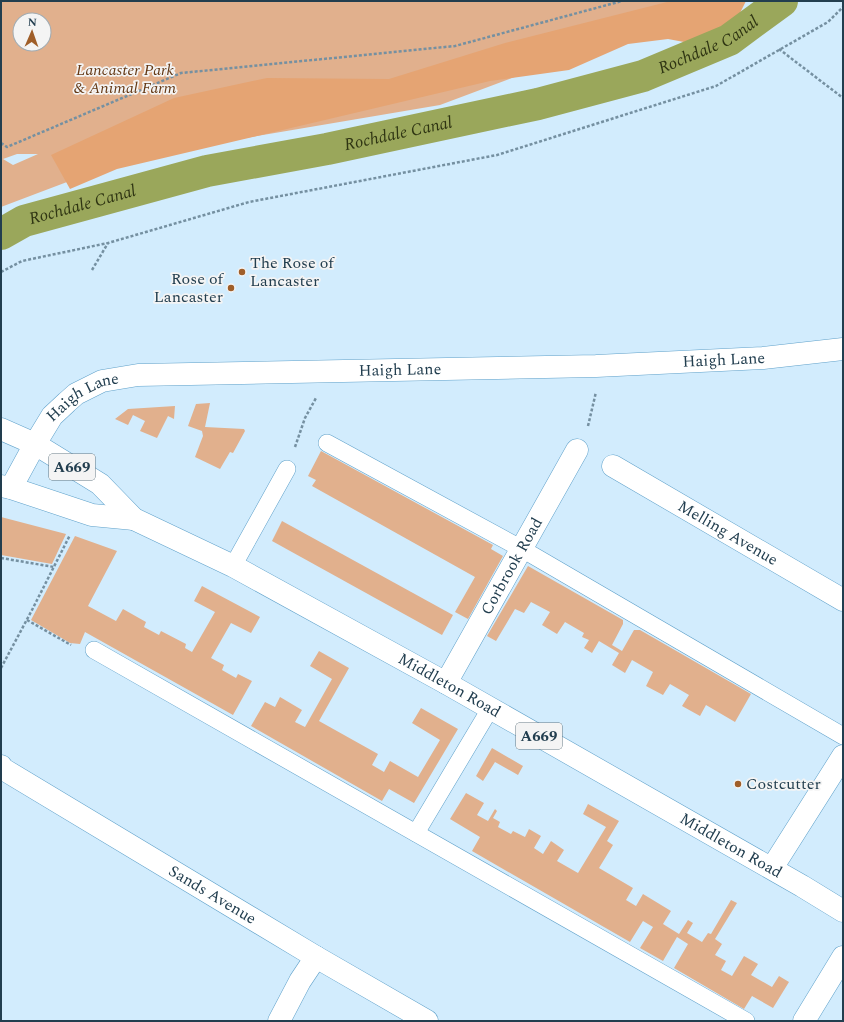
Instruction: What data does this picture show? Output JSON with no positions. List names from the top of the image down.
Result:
{
  "streets": {
    "main road": [
      "Haigh Lane",
      "A669",
      "Melling Avenue",
      "Corbrook Road",
      "Middleton Road",
      "Sands Avenue"
    ]
  },
  "crossings": [
    ["Haigh Lane", "Middleton Road"],
    ["Corbrook Road", "Middleton Road"]
  ],
  "water": ["Rochdale Canal"],
  "parks": ["Lancaster Park & Animal Farm"],
  "places": ["The Rose of Lancaster", "Rose of Lancaster", "Costcutter"],
  "north": "top"
}
